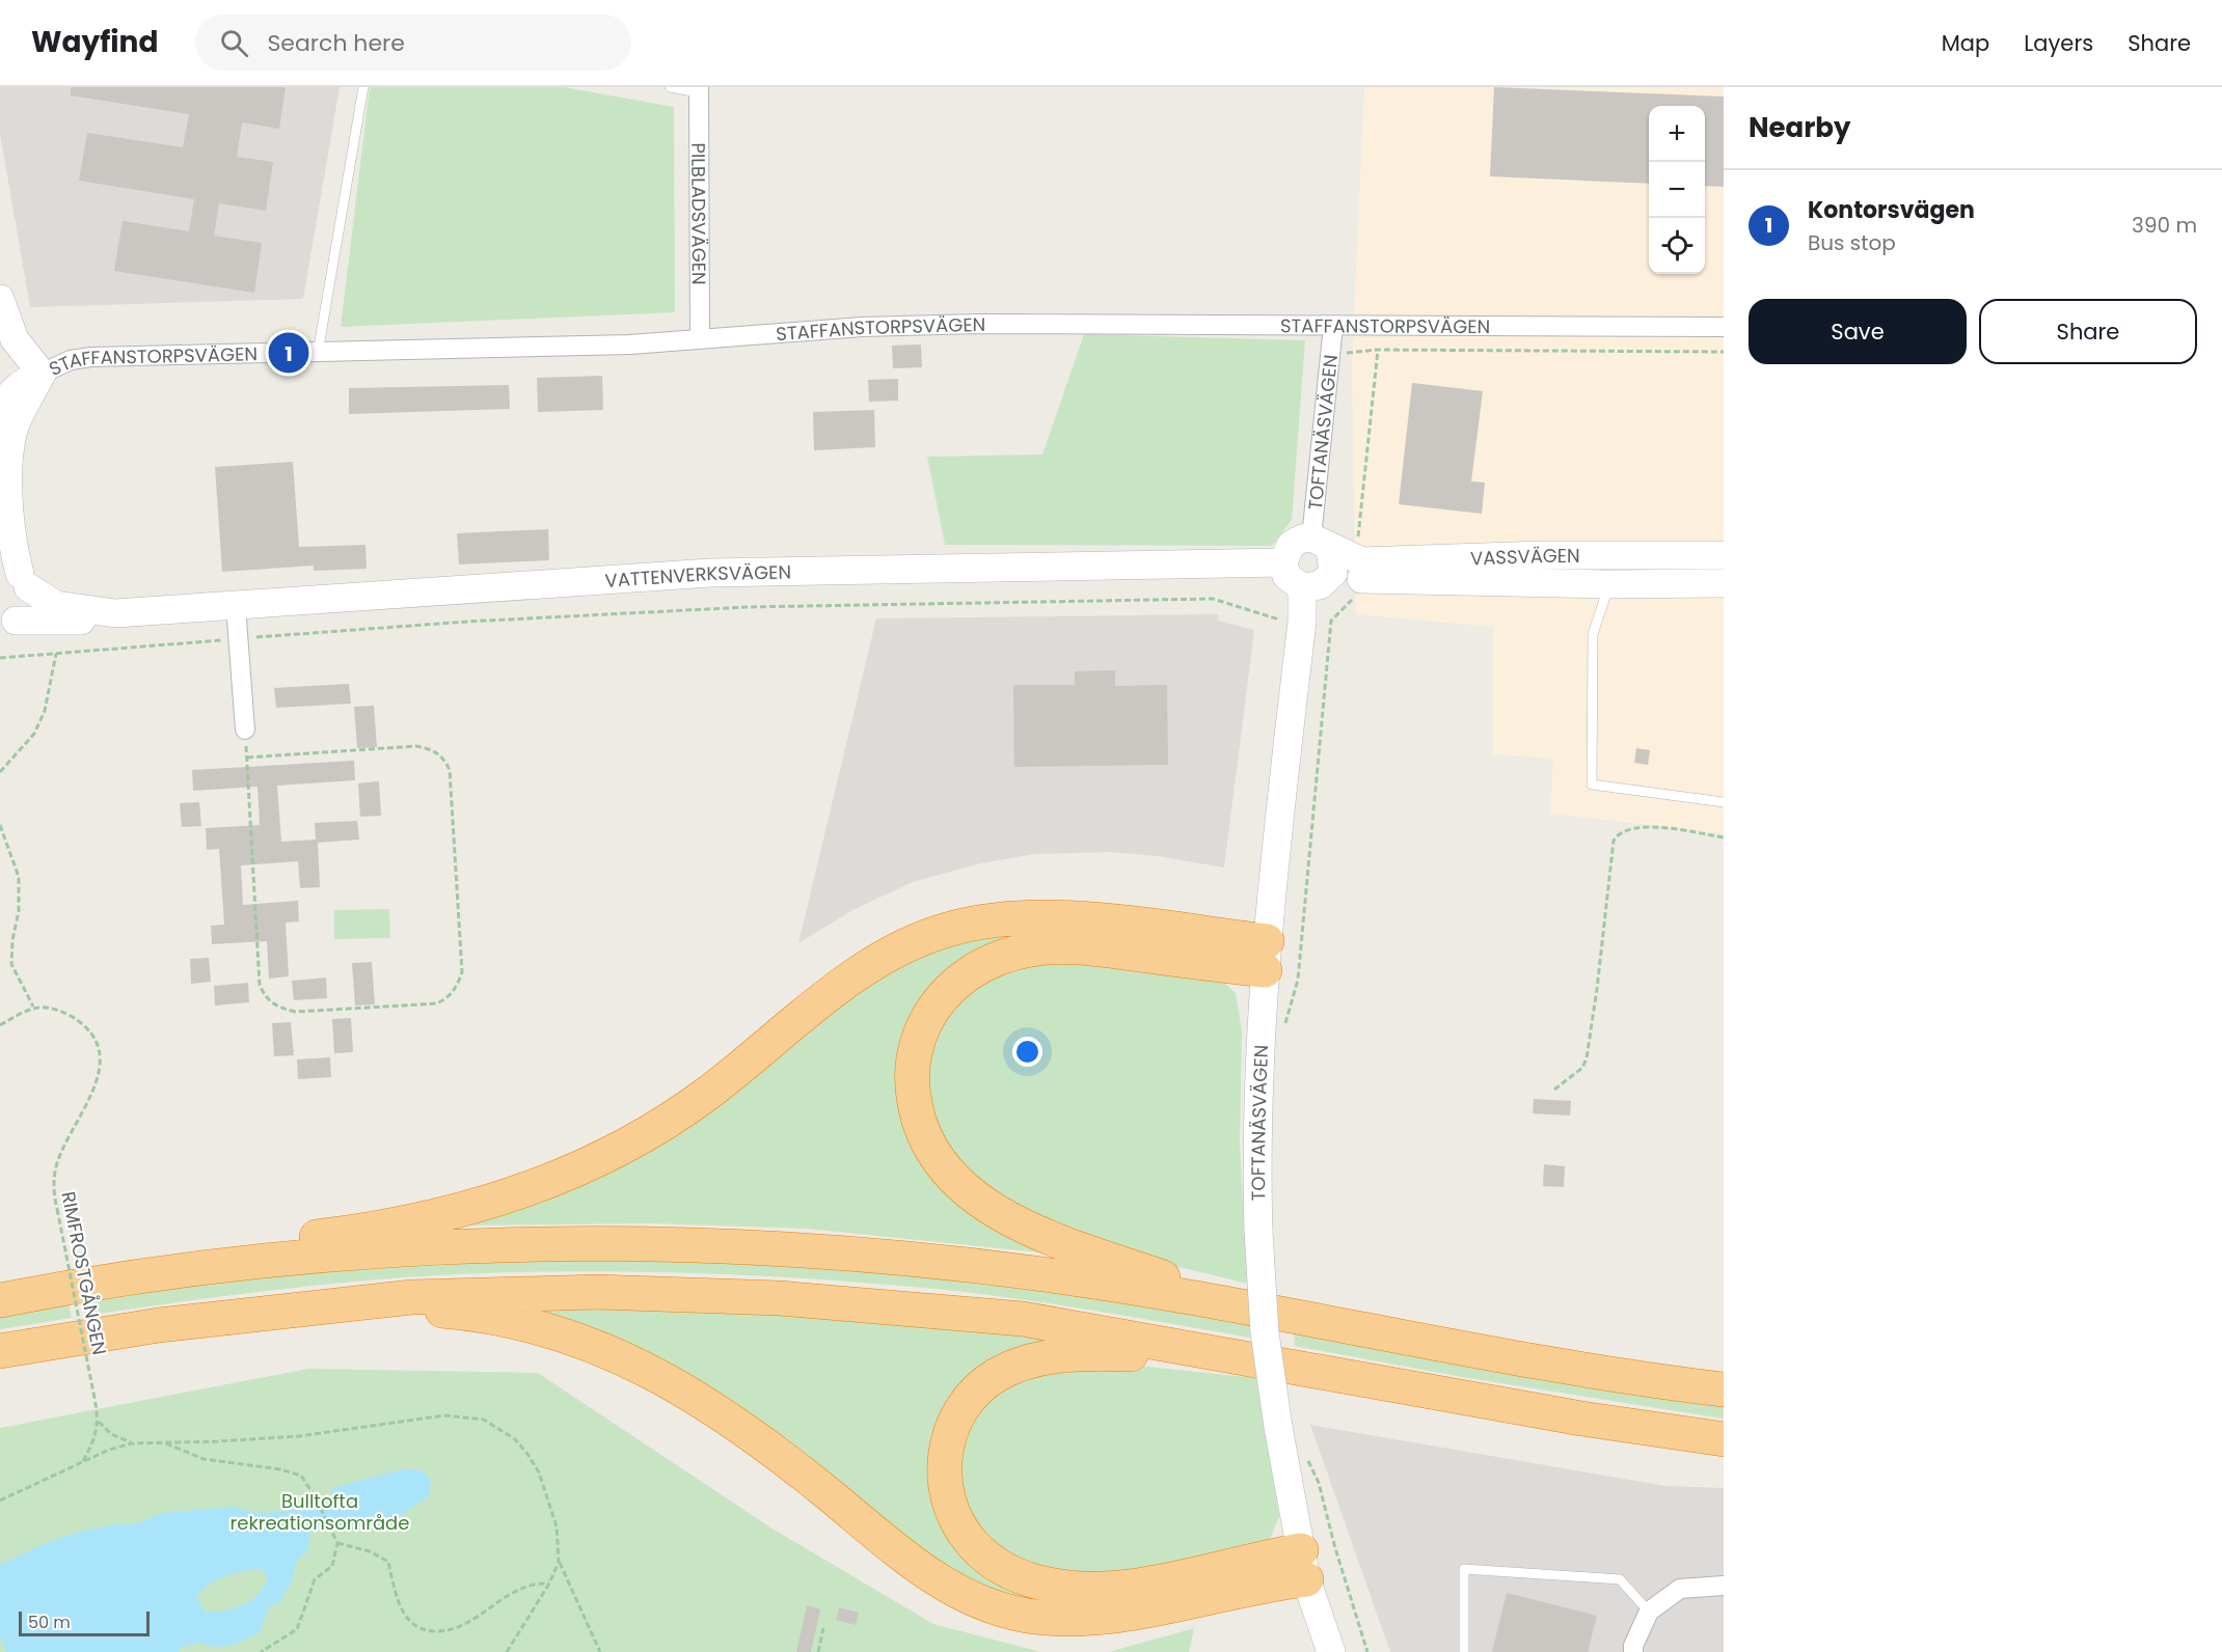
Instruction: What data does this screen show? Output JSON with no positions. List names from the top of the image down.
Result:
{
  "streets": {
    "street": [
      "PILBLADSVÄGEN",
      "STAFFANSTORPSVÄGEN",
      "TOFTANÄSVÄGEN",
      "VASSVÄGEN",
      "VATTENVERKSVÄGEN"
    ],
    "path": ["RIMFROSTGÅNGEN"]
  },
  "crossings": [
    ["PILBLADSVÄGEN", "STAFFANSTORPSVÄGEN"],
    ["STAFFANSTORPSVÄGEN", "TOFTANÄSVÄGEN"],
    ["TOFTANÄSVÄGEN", "VASSVÄGEN"],
    ["TOFTANÄSVÄGEN", "VATTENVERKSVÄGEN"],
    ["VASSVÄGEN", "VATTENVERKSVÄGEN"]
  ],
  "parks": ["Bulltofta rekreationsområde"],
  "scale_bar": "50 m",
  "page": {
    "header": "Wayfind",
    "search": "Search here",
    "nav": ["Map", "Layers", "Share"],
    "heading": "Nearby",
    "map_buttons": ["+", "−"],
    "list": [
      {
        "mark": "1",
        "name": "Kontorsvägen",
        "note": "Bus stop",
        "value": "390 m"
      }
    ],
    "buttons": ["Save", "Share"],
    "pins": "1",
    "scale": "50 m"
  }
}
